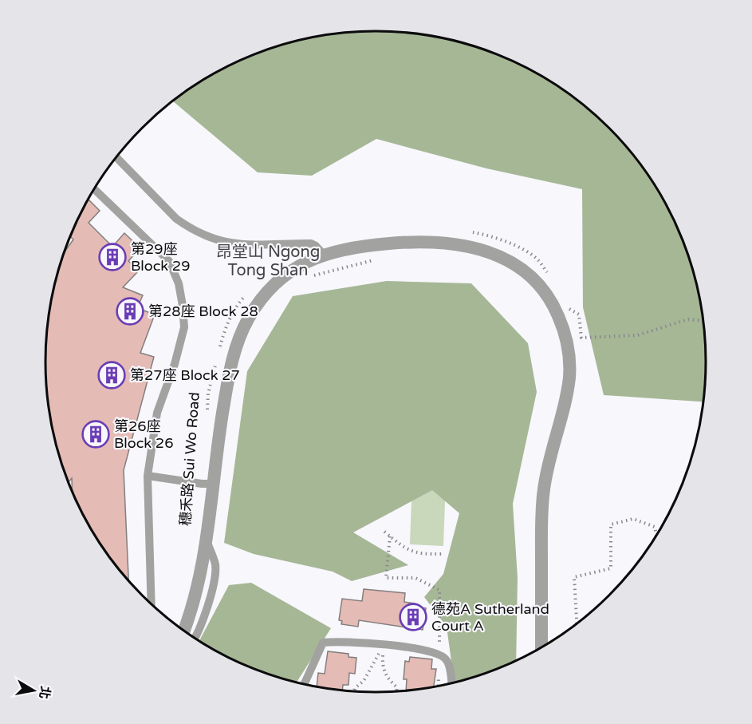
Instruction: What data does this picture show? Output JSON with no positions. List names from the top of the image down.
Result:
{
  "streets": {
    "street": ["穗禾路 Sui Wo Road"]
  },
  "districts": ["昂堂山 Ngong Tong Shan"],
  "places": {
    "building": [
      "第29座 Block 29",
      "第28座 Block 28",
      "第27座 Block 27",
      "第26座 Block 26",
      "德苑A Sutherland Court A"
    ]
  },
  "north": "right"
}
